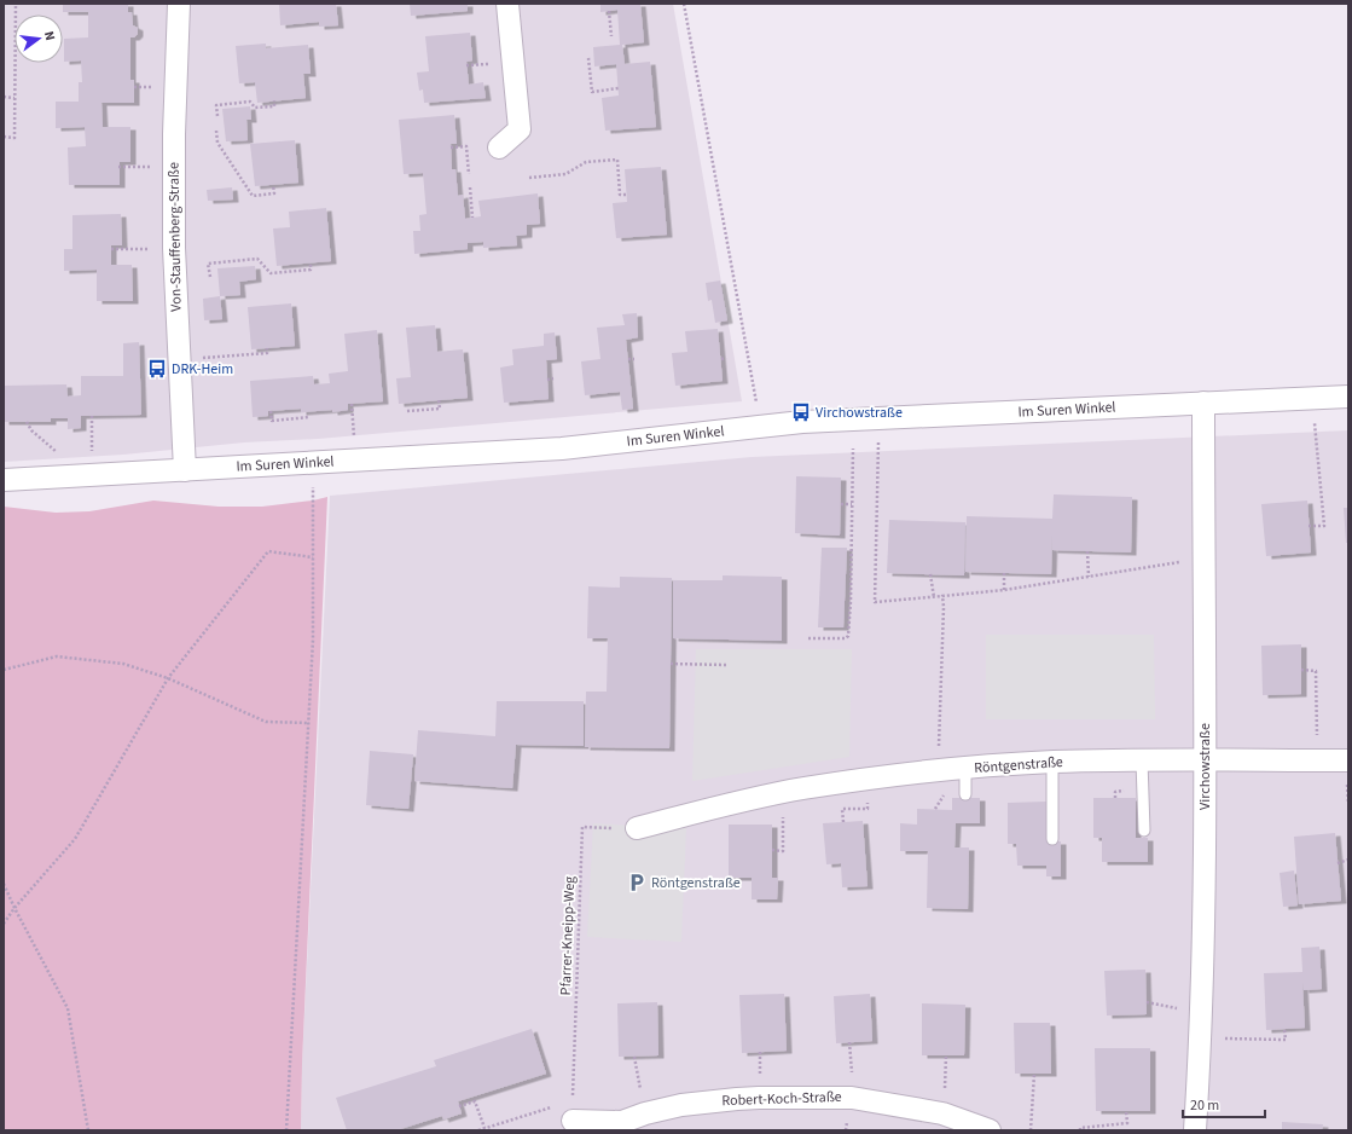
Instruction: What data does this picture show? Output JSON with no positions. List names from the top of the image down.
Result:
{
  "streets": {
    "street": [
      "Von-Stauffenberg-Straße",
      "Im Suren Winkel",
      "Röntgenstraße",
      "Virchowstraße",
      "Robert-Koch-Straße"
    ],
    "path": ["Pfarrer-Kneipp-Weg"]
  },
  "crossings": [
    ["Von-Stauffenberg-Straße", "Im Suren Winkel"],
    ["Im Suren Winkel", "Virchowstraße"],
    ["Röntgenstraße", "Virchowstraße"],
    ["Röntgenstraße", "Pfarrer-Kneipp-Weg"],
    ["Pfarrer-Kneipp-Weg", "Robert-Koch-Straße"]
  ],
  "places": {
    "bus stop": ["DRK-Heim", "Virchowstraße"],
    "parking": ["Röntgenstraße"]
  },
  "scale_bar": "20 m",
  "north": "right"
}
